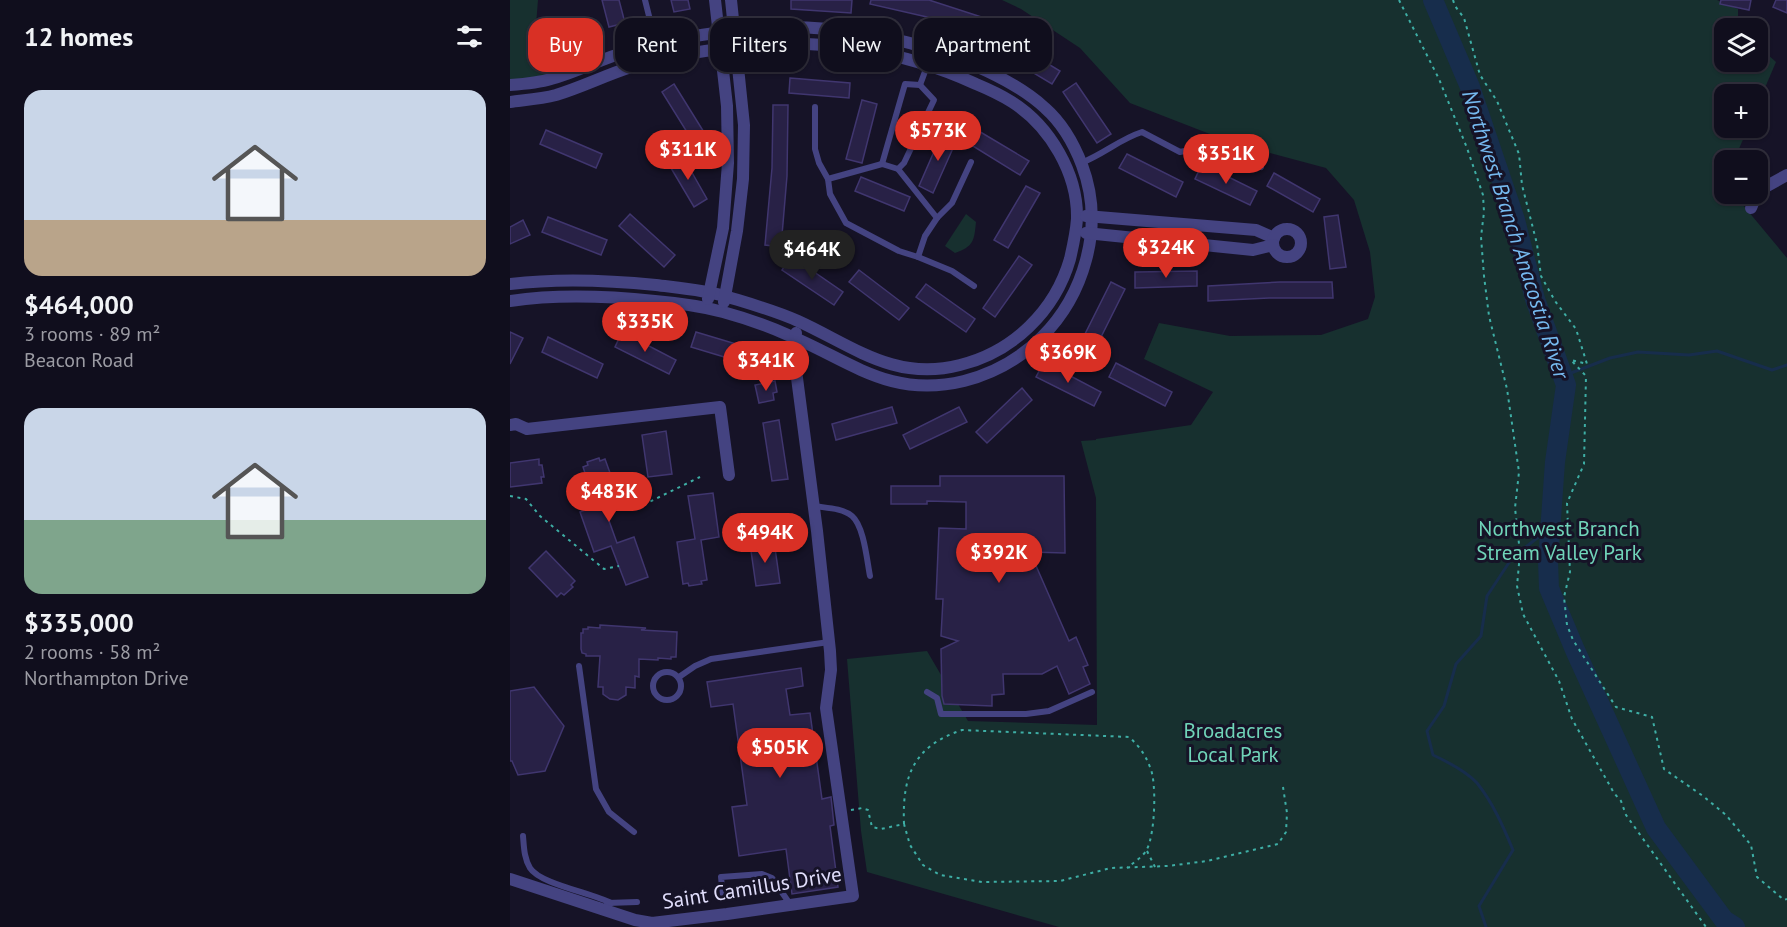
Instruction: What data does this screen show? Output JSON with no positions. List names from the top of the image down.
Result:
{
  "streets": {
    "street": ["Saint Camillus Drive"]
  },
  "water": ["Northwest Branch Anacostia River"],
  "parks": ["Northwest Branch Stream Valley Park", "Broadacres Local Park"],
  "page": {
    "heading": "12 homes",
    "map_buttons": ["+", "−"],
    "chip": [
      "Buy",
      "Rent",
      "Filters",
      "New",
      "Apartment"
    ],
    "list": [
      {
        "name": "$464,000",
        "note": "3 rooms · 89 m² · Beacon Road"
      },
      {
        "name": "$335,000",
        "note": "2 rooms · 58 m² · Northampton Drive"
      }
    ],
    "price": [
      "$573K",
      "$311K",
      "$351K",
      "$324K",
      "$464K",
      "$335K",
      "$369K",
      "$341K",
      "$483K",
      "$494K",
      "$392K",
      "$505K"
    ]
  }
}
